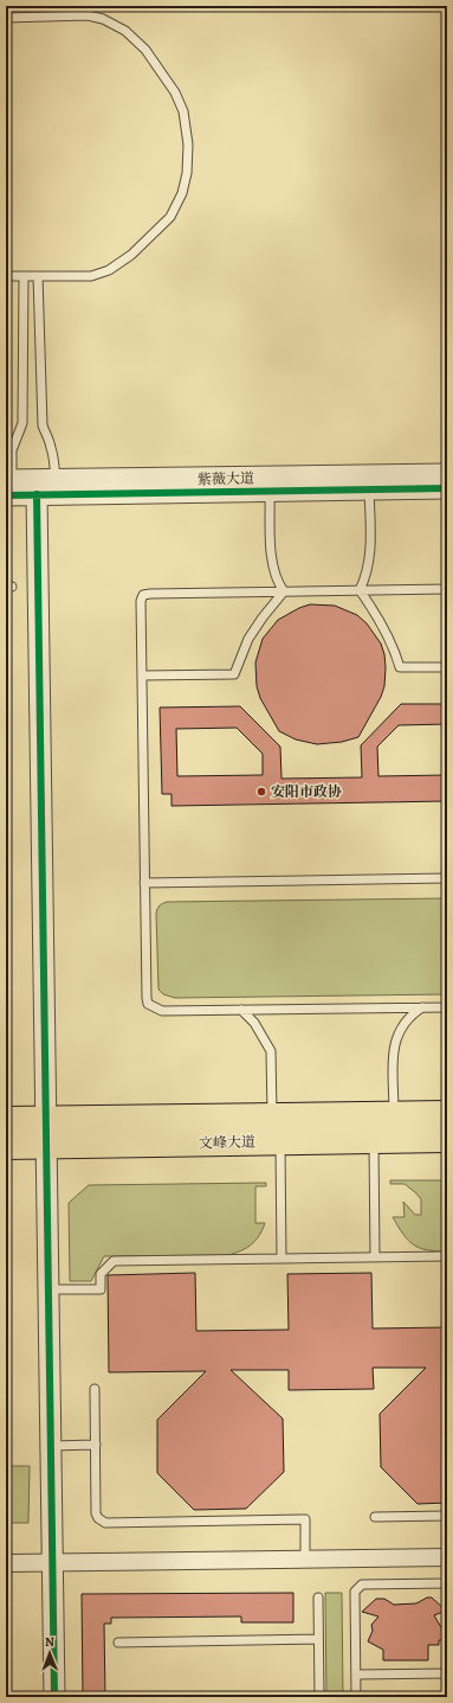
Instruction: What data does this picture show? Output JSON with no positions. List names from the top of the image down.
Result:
{
  "streets": {
    "main road": ["文峰大道"],
    "street": ["紫薇大道"]
  },
  "places": ["安阳市政协"],
  "north": "top"
}
